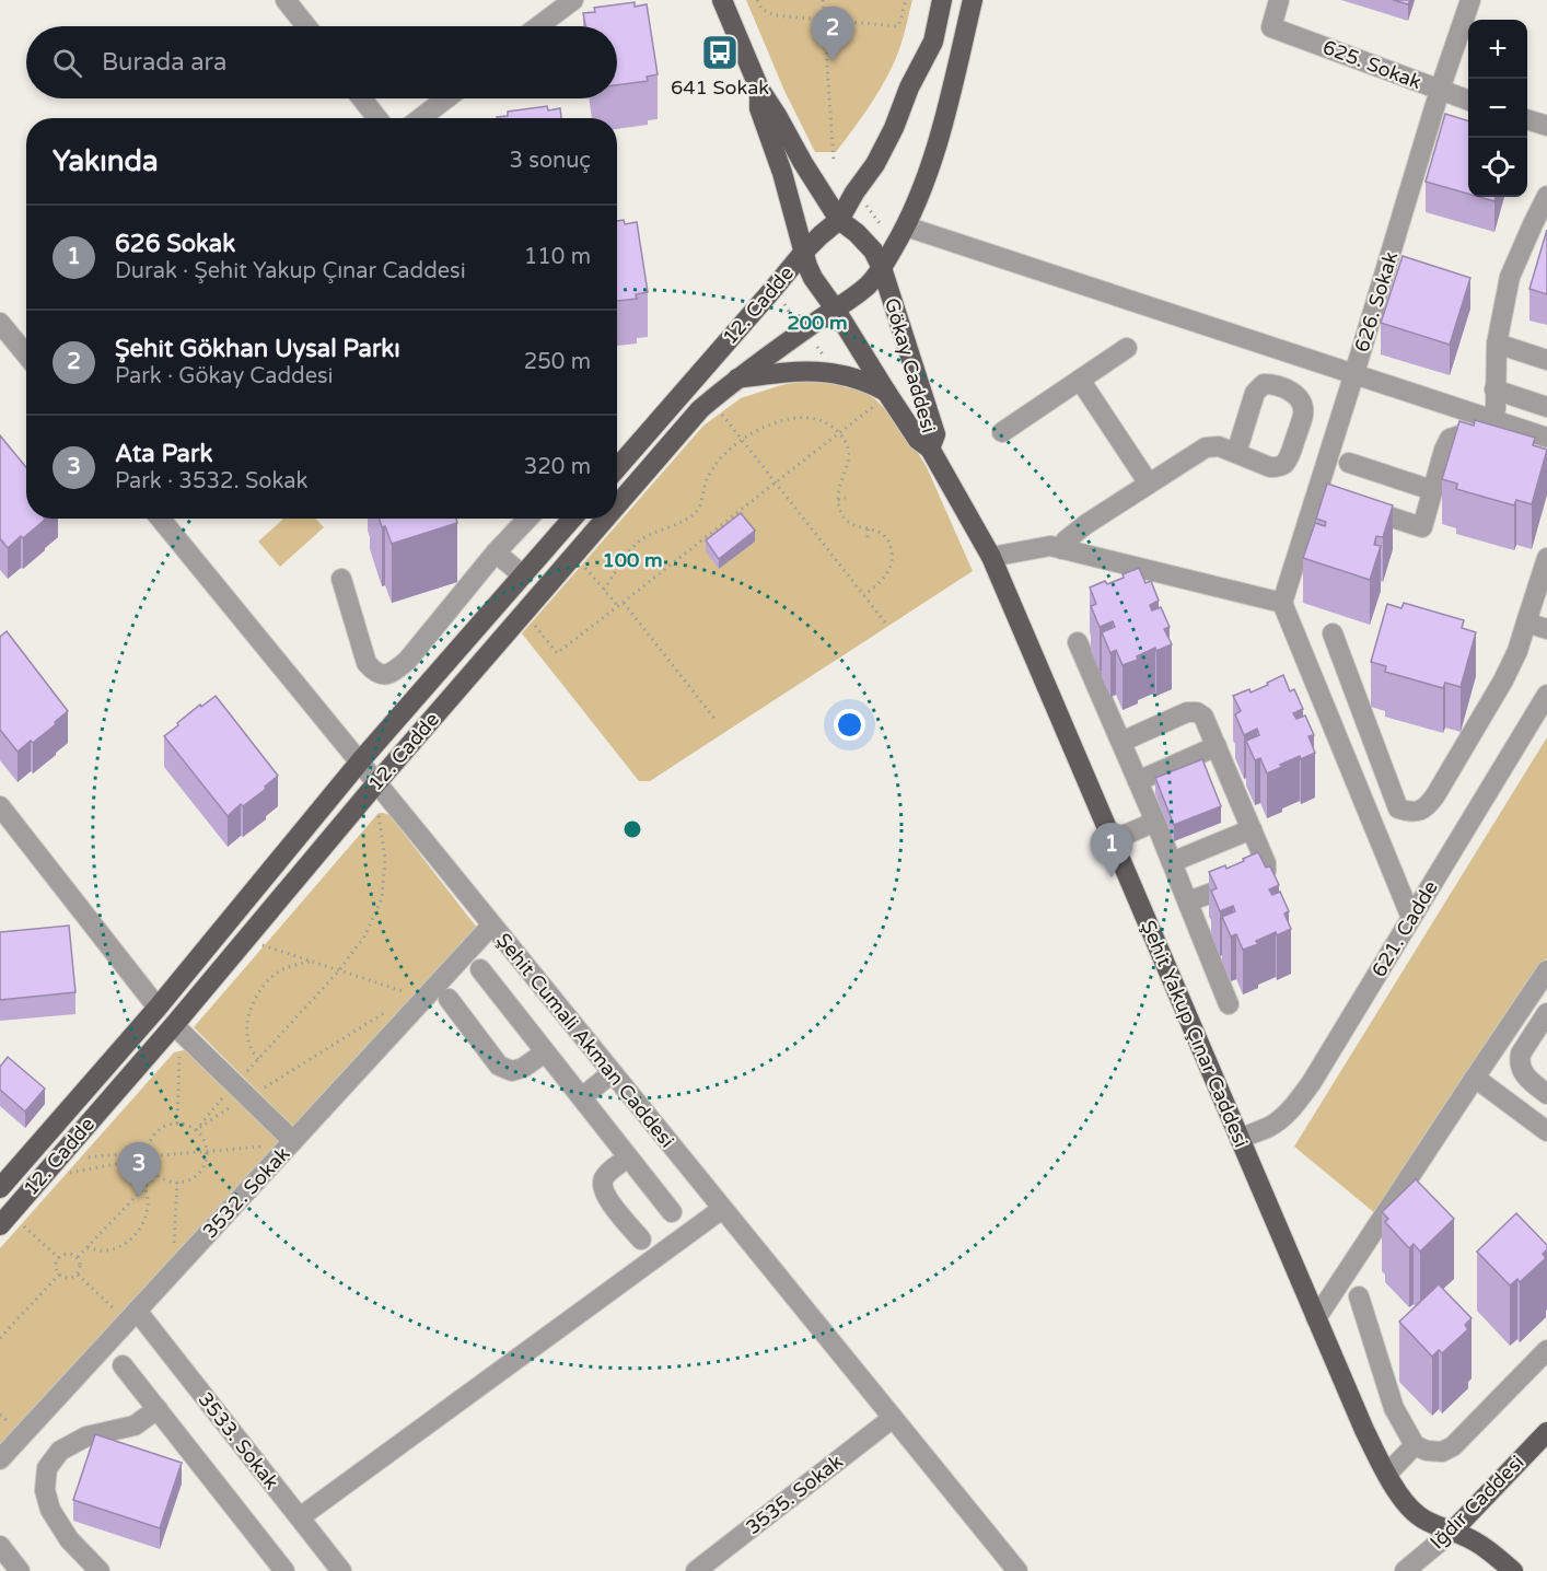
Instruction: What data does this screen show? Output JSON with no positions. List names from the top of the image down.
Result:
{
  "streets": {
    "main road": [
      "12. Cadde",
      "Gökay Caddesi",
      "Şehit Yakup Çınar Caddesi",
      "Iğdır Caddesi"
    ],
    "street": [
      "625. Sokak",
      "626. Sokak",
      "621. Cadde",
      "Şehit Cumali Akman Caddesi",
      "3532. Sokak",
      "3533. Sokak",
      "3535. Sokak"
    ]
  },
  "crossings": [
    ["625. Sokak", "626. Sokak"],
    ["12. Cadde", "Gökay Caddesi"],
    ["12. Cadde", "Şehit Cumali Akman Caddesi"],
    ["Gökay Caddesi", "Şehit Yakup Çınar Caddesi"],
    ["621. Cadde", "Şehit Yakup Çınar Caddesi"],
    ["Şehit Yakup Çınar Caddesi", "Iğdır Caddesi"],
    ["Şehit Cumali Akman Caddesi", "3532. Sokak"],
    ["Şehit Cumali Akman Caddesi", "3535. Sokak"],
    ["3532. Sokak", "3533. Sokak"]
  ],
  "places": {
    "bus stop": ["641 Sokak"]
  },
  "page": {
    "pins": ["2", "1", "3"],
    "map_buttons": ["+", "−"],
    "search": "Burada ara",
    "heading": ["Yakında", "3 sonuç"],
    "list": [
      {
        "mark": "1",
        "name": "626 Sokak",
        "note": "Durak · Şehit Yakup Çınar Caddesi",
        "value": "110 m"
      },
      {
        "mark": "2",
        "name": "Şehit Gökhan Uysal Parkı",
        "note": "Park · Gökay Caddesi",
        "value": "250 m"
      },
      {
        "mark": "3",
        "name": "Ata Park",
        "note": "Park · 3532. Sokak",
        "value": "320 m"
      }
    ]
  },
  "rings": ["200 m", "100 m"]
}
